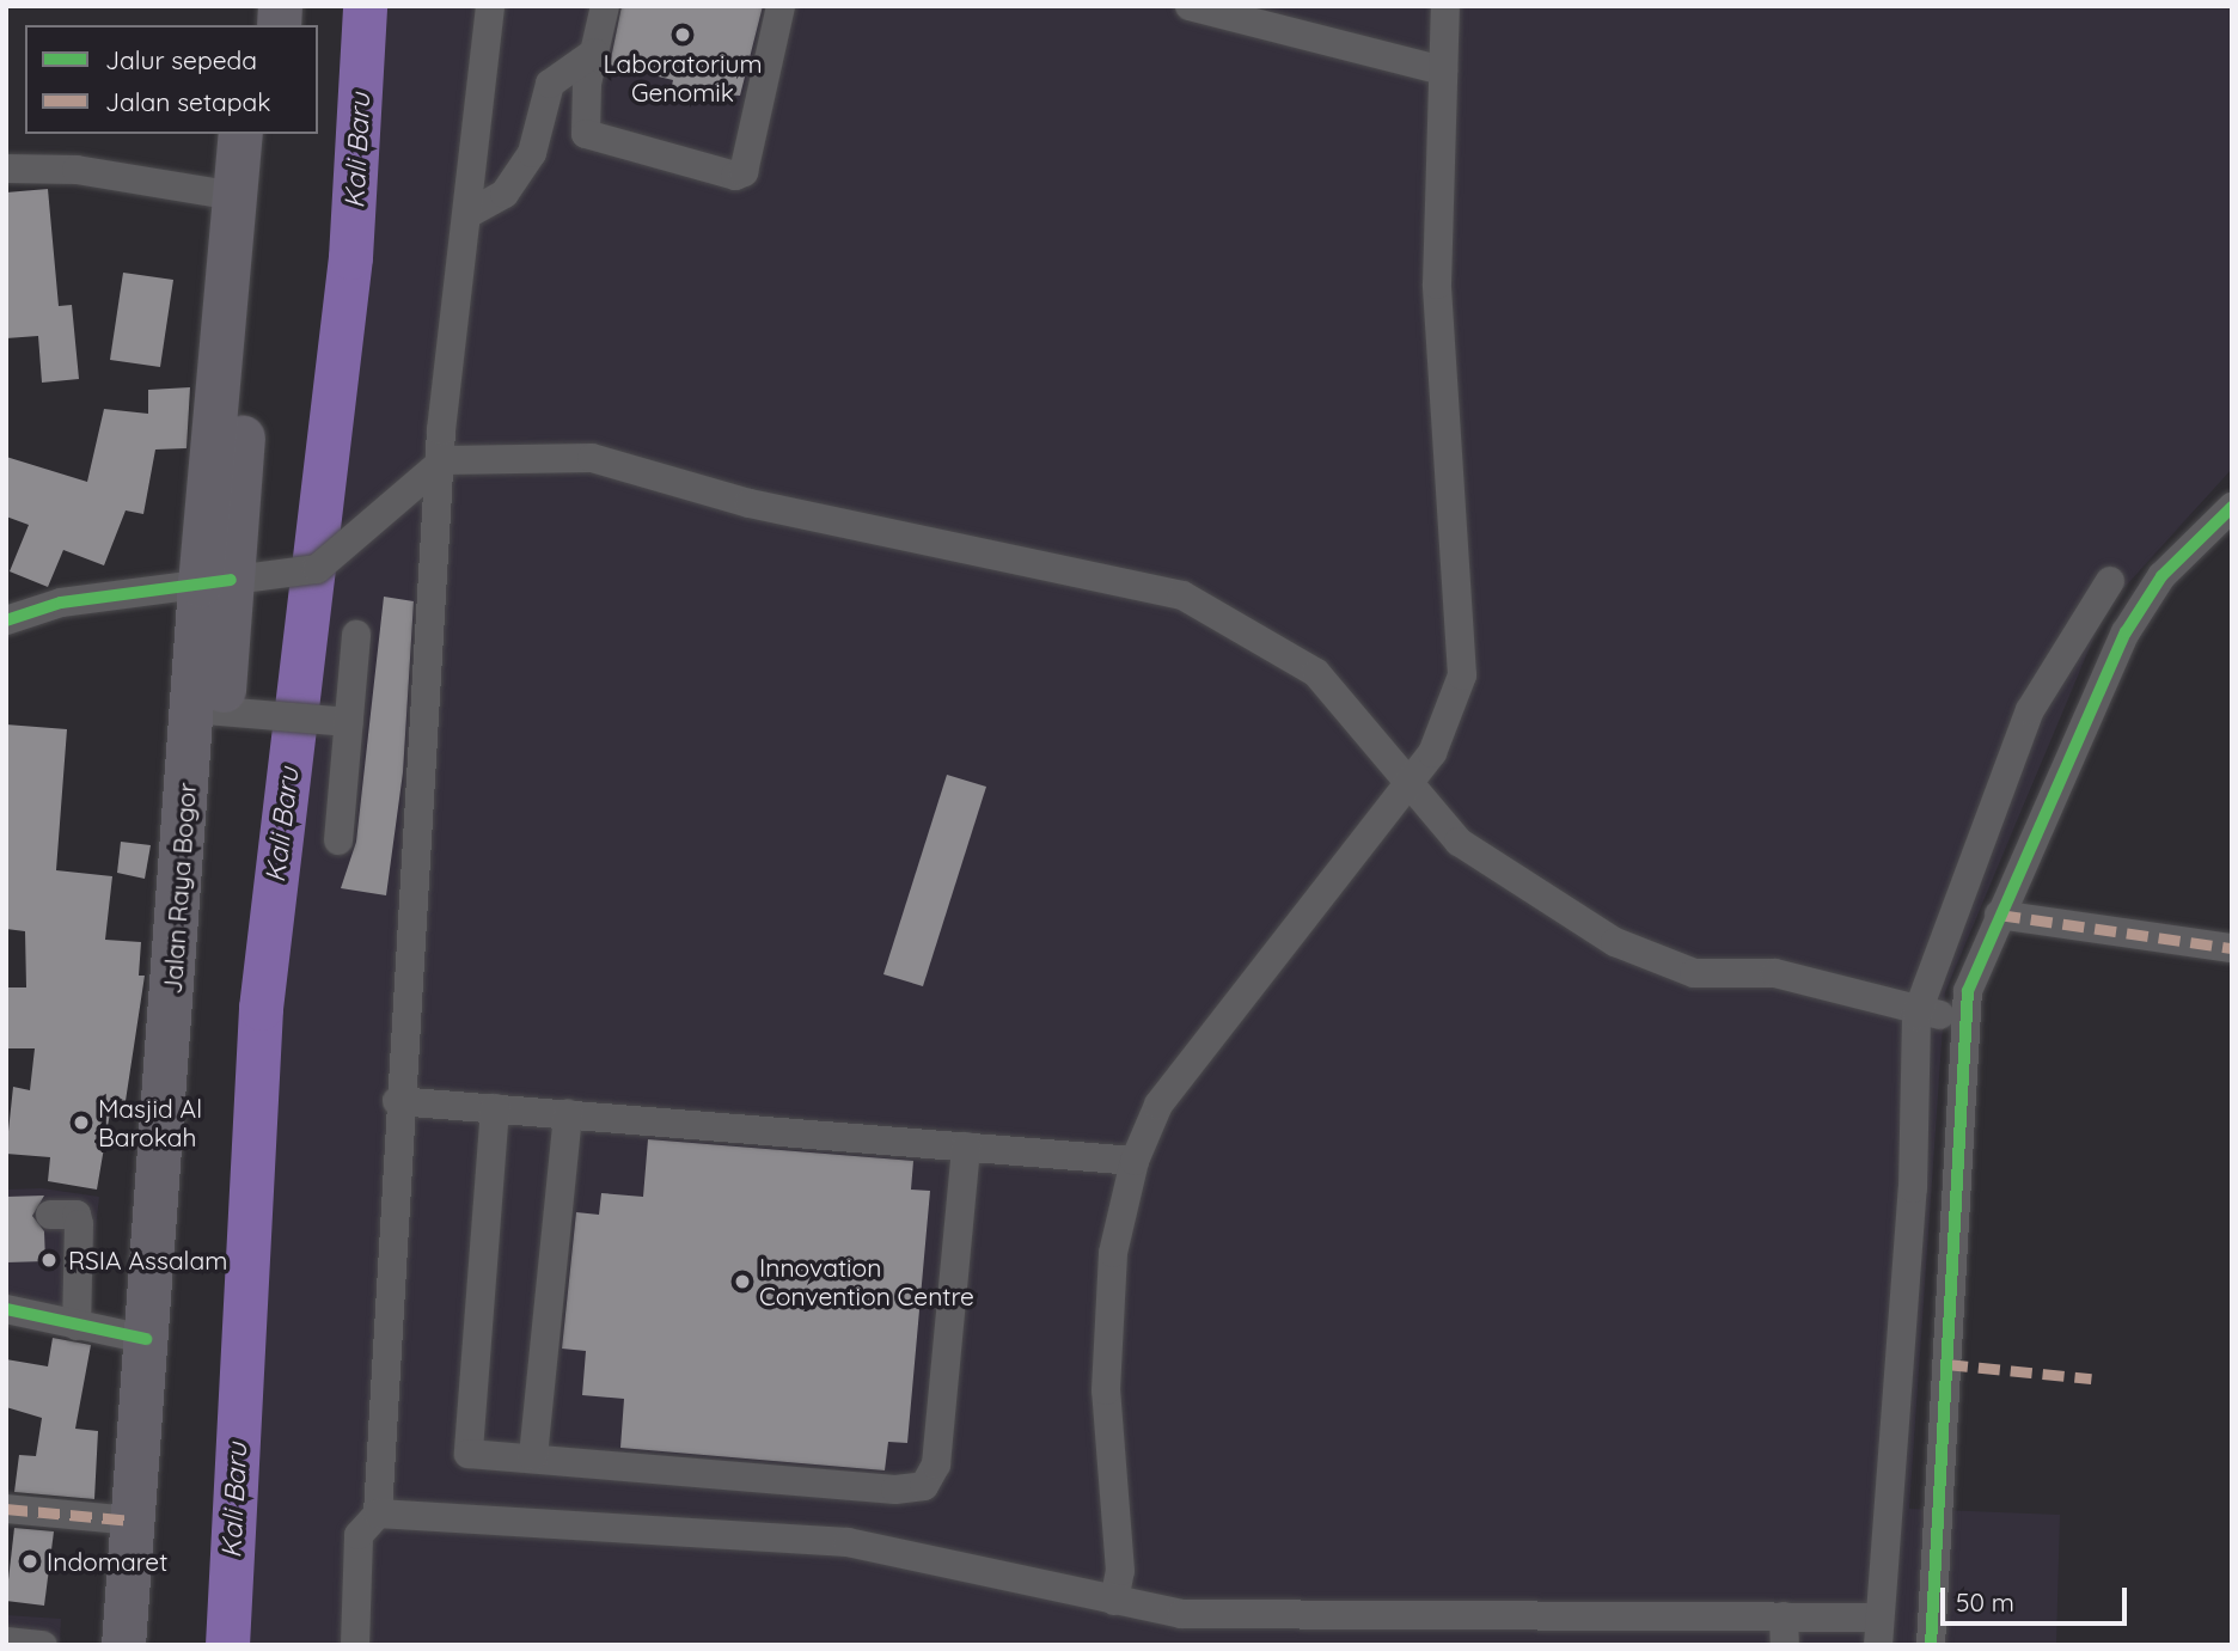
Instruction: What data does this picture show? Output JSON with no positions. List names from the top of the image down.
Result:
{
  "streets": {
    "highway": ["Jalan Raya Bogor"]
  },
  "water": ["Kali Baru"],
  "places": [
    "Laboratorium Genomik",
    "Masjid Al Barokah",
    "RSIA Assalam",
    "Innovation Convention Centre",
    "Indomaret"
  ],
  "legend": ["Jalur sepeda", "Jalan setapak"],
  "scale_bar": "50 m"
}
